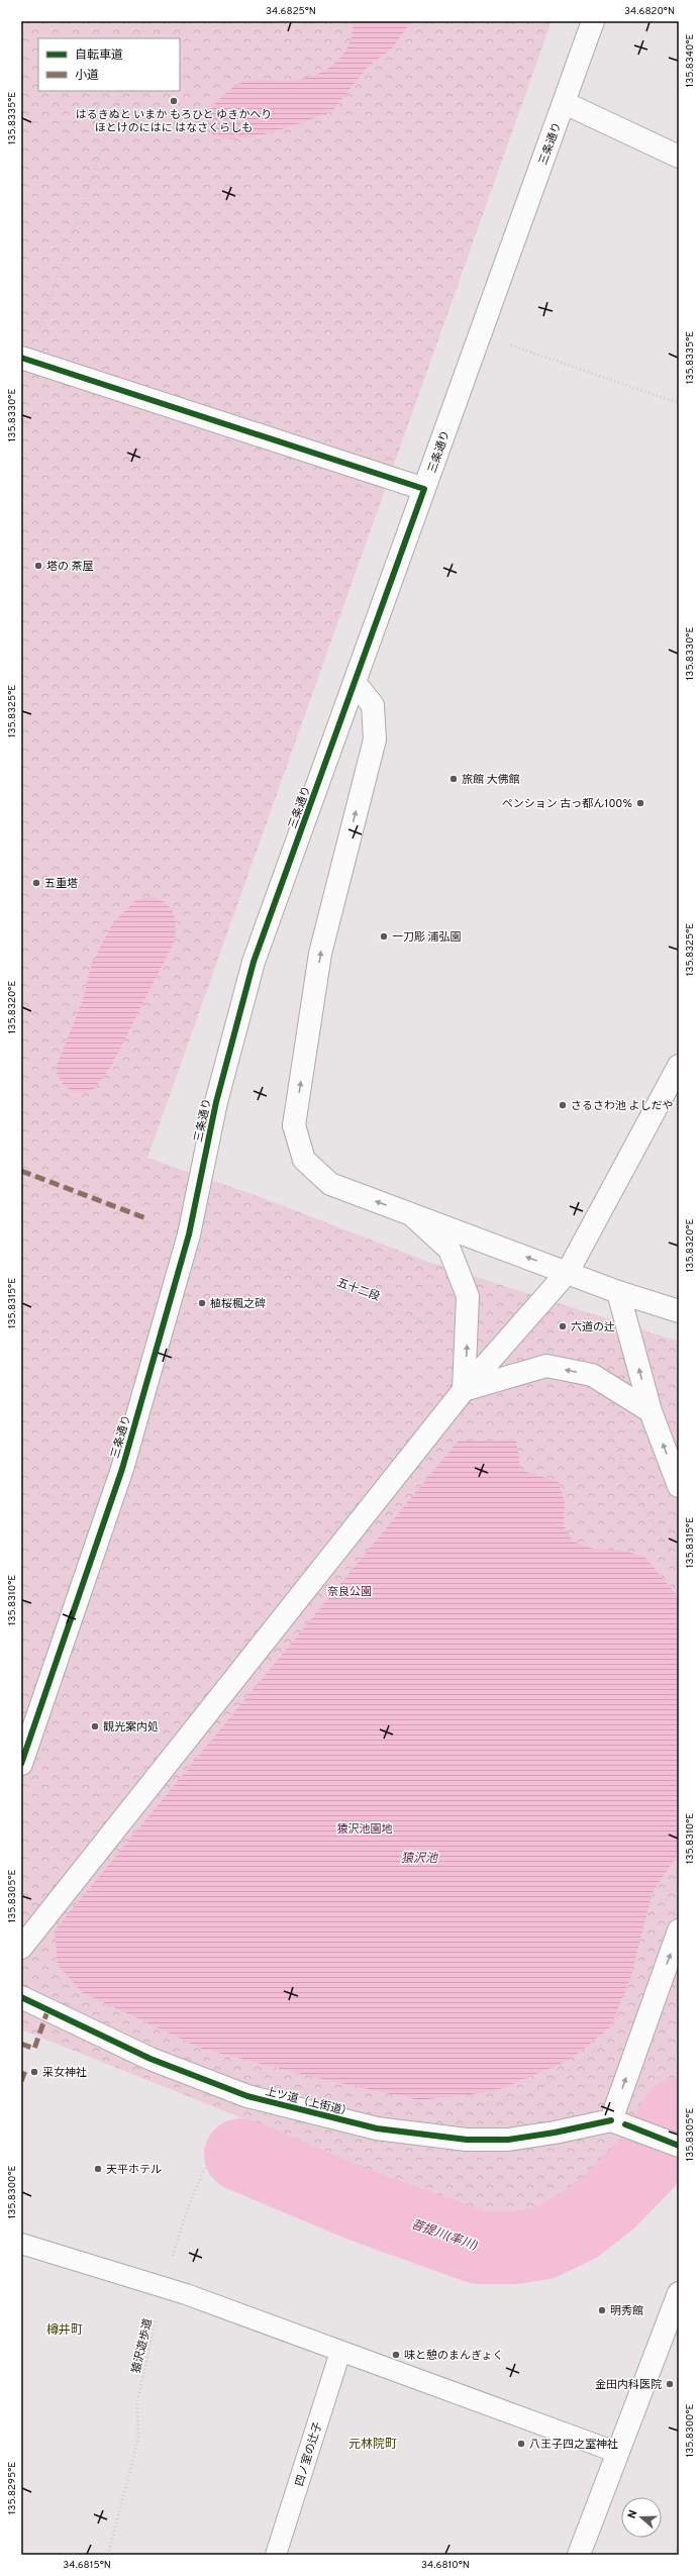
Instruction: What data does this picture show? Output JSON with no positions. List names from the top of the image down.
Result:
{
  "streets": {
    "street": ["三条通り", "上ツ道（上街道）"],
    "lane": ["四ノ室の辻子"],
    "path": ["五十二段", "猿沢遊歩道"]
  },
  "districts": ["樽井町", "元林院町"],
  "water": ["猿沢池", "菩提川(率川)"],
  "parks": ["奈良公園", "猿沢池園地"],
  "places": [
    "はるきぬと いまか もろひと ゆきかへり ほとけのにはに はなさくらしも",
    "塔の 茶屋",
    "旅館 大佛館",
    "ペンション 古っ都ん100%",
    "五重塔",
    "一刀彫 浦弘園",
    "さるさわ池 よしだや",
    "植桜楓之碑",
    "六道の辻",
    "観光案内処",
    "采女神社",
    "天平ホテル",
    "明秀館",
    "味と憩のまんぎょく",
    "金田内科医院",
    "八王子四之室神社"
  ],
  "legend": ["自転車道", "小道"],
  "north": "left",
  "coordinates": [
    "34.6825°N",
    "34.6820°N",
    "135.8340°E",
    "135.8335°E",
    "135.8330°E",
    "135.8325°E",
    "135.8320°E",
    "135.8315°E",
    "135.8310°E",
    "135.8305°E",
    "135.8300°E",
    "135.8295°E",
    "34.6815°N",
    "34.6810°N"
  ]
}
